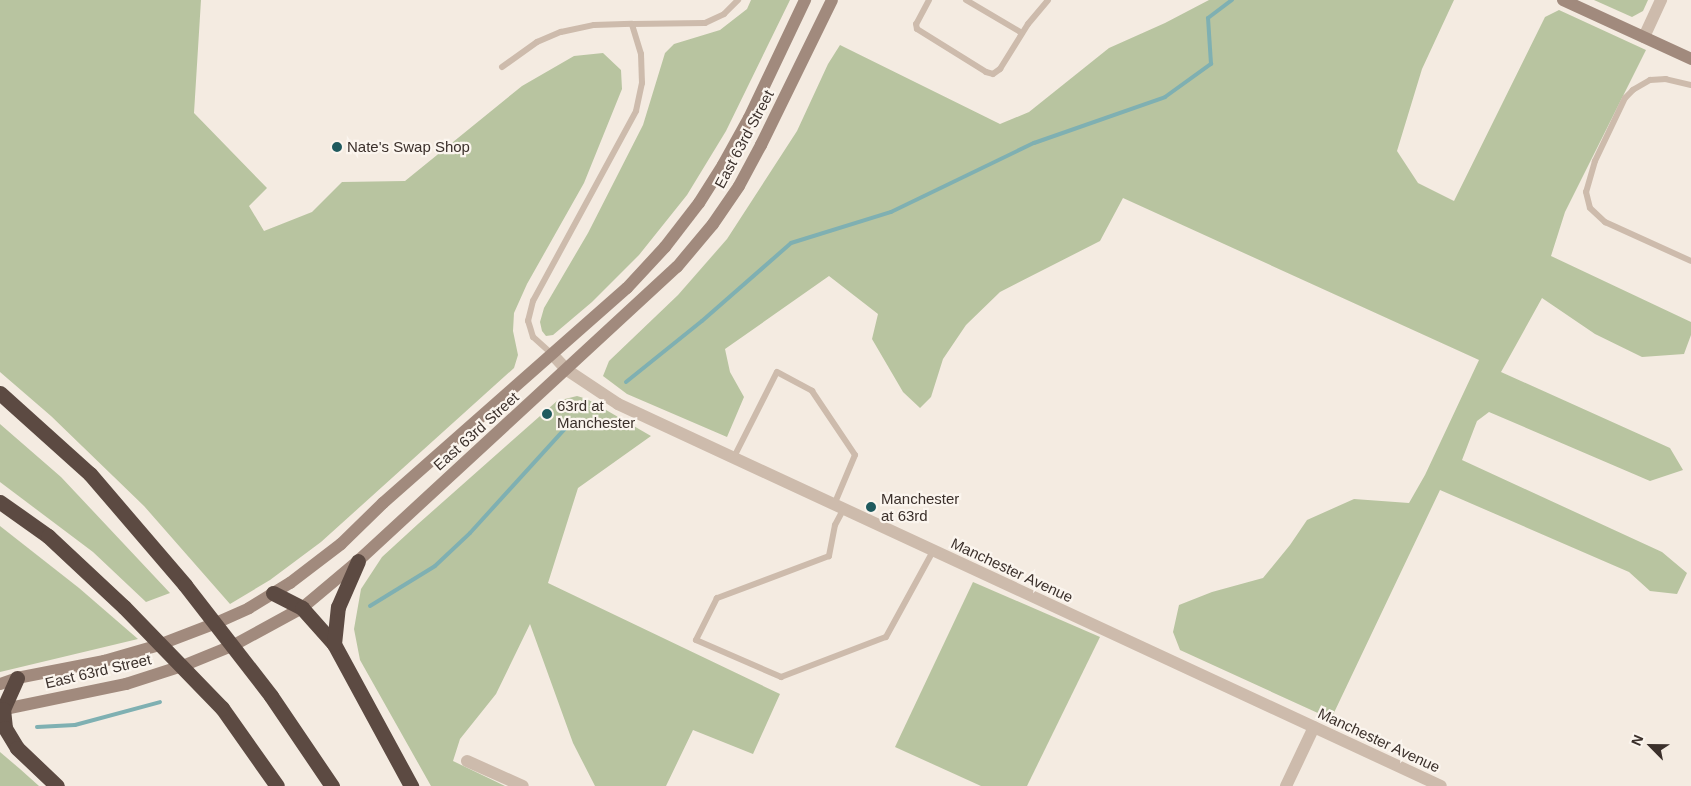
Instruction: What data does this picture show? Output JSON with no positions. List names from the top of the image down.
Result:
{
  "streets": {
    "main road": ["East 63rd Street"],
    "street": ["Manchester Avenue"]
  },
  "crossings": [
    ["East 63rd Street", "Manchester Avenue"]
  ],
  "places": ["Nate's Swap Shop", "63rd at Manchester", "Manchester at 63rd"],
  "north": "top left"
}
